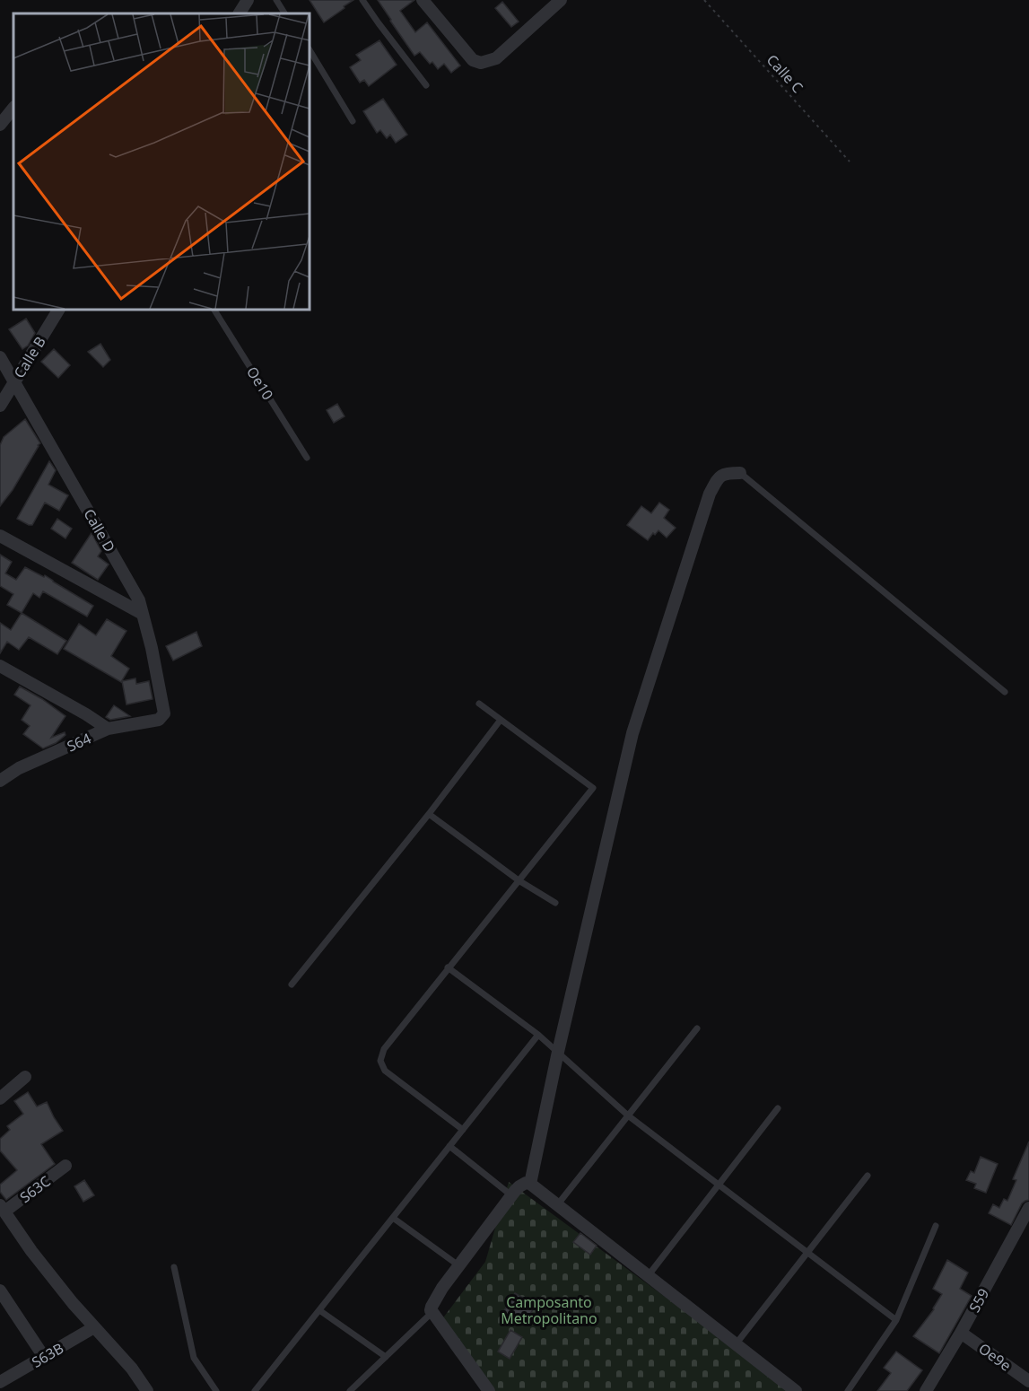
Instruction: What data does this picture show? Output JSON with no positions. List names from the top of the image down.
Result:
{
  "streets": {
    "street": [
      "Calle B",
      "Calle D",
      "S64",
      "S63C",
      "S59",
      "S63B",
      "Oe9e"
    ],
    "lane": ["Oe10"],
    "path": ["Calle C"]
  },
  "crossings": [
    ["Calle B", "Calle D"],
    ["Calle D", "S64"],
    ["S59", "Oe9e"]
  ],
  "parks": ["Camposanto Metropolitano"]
}
